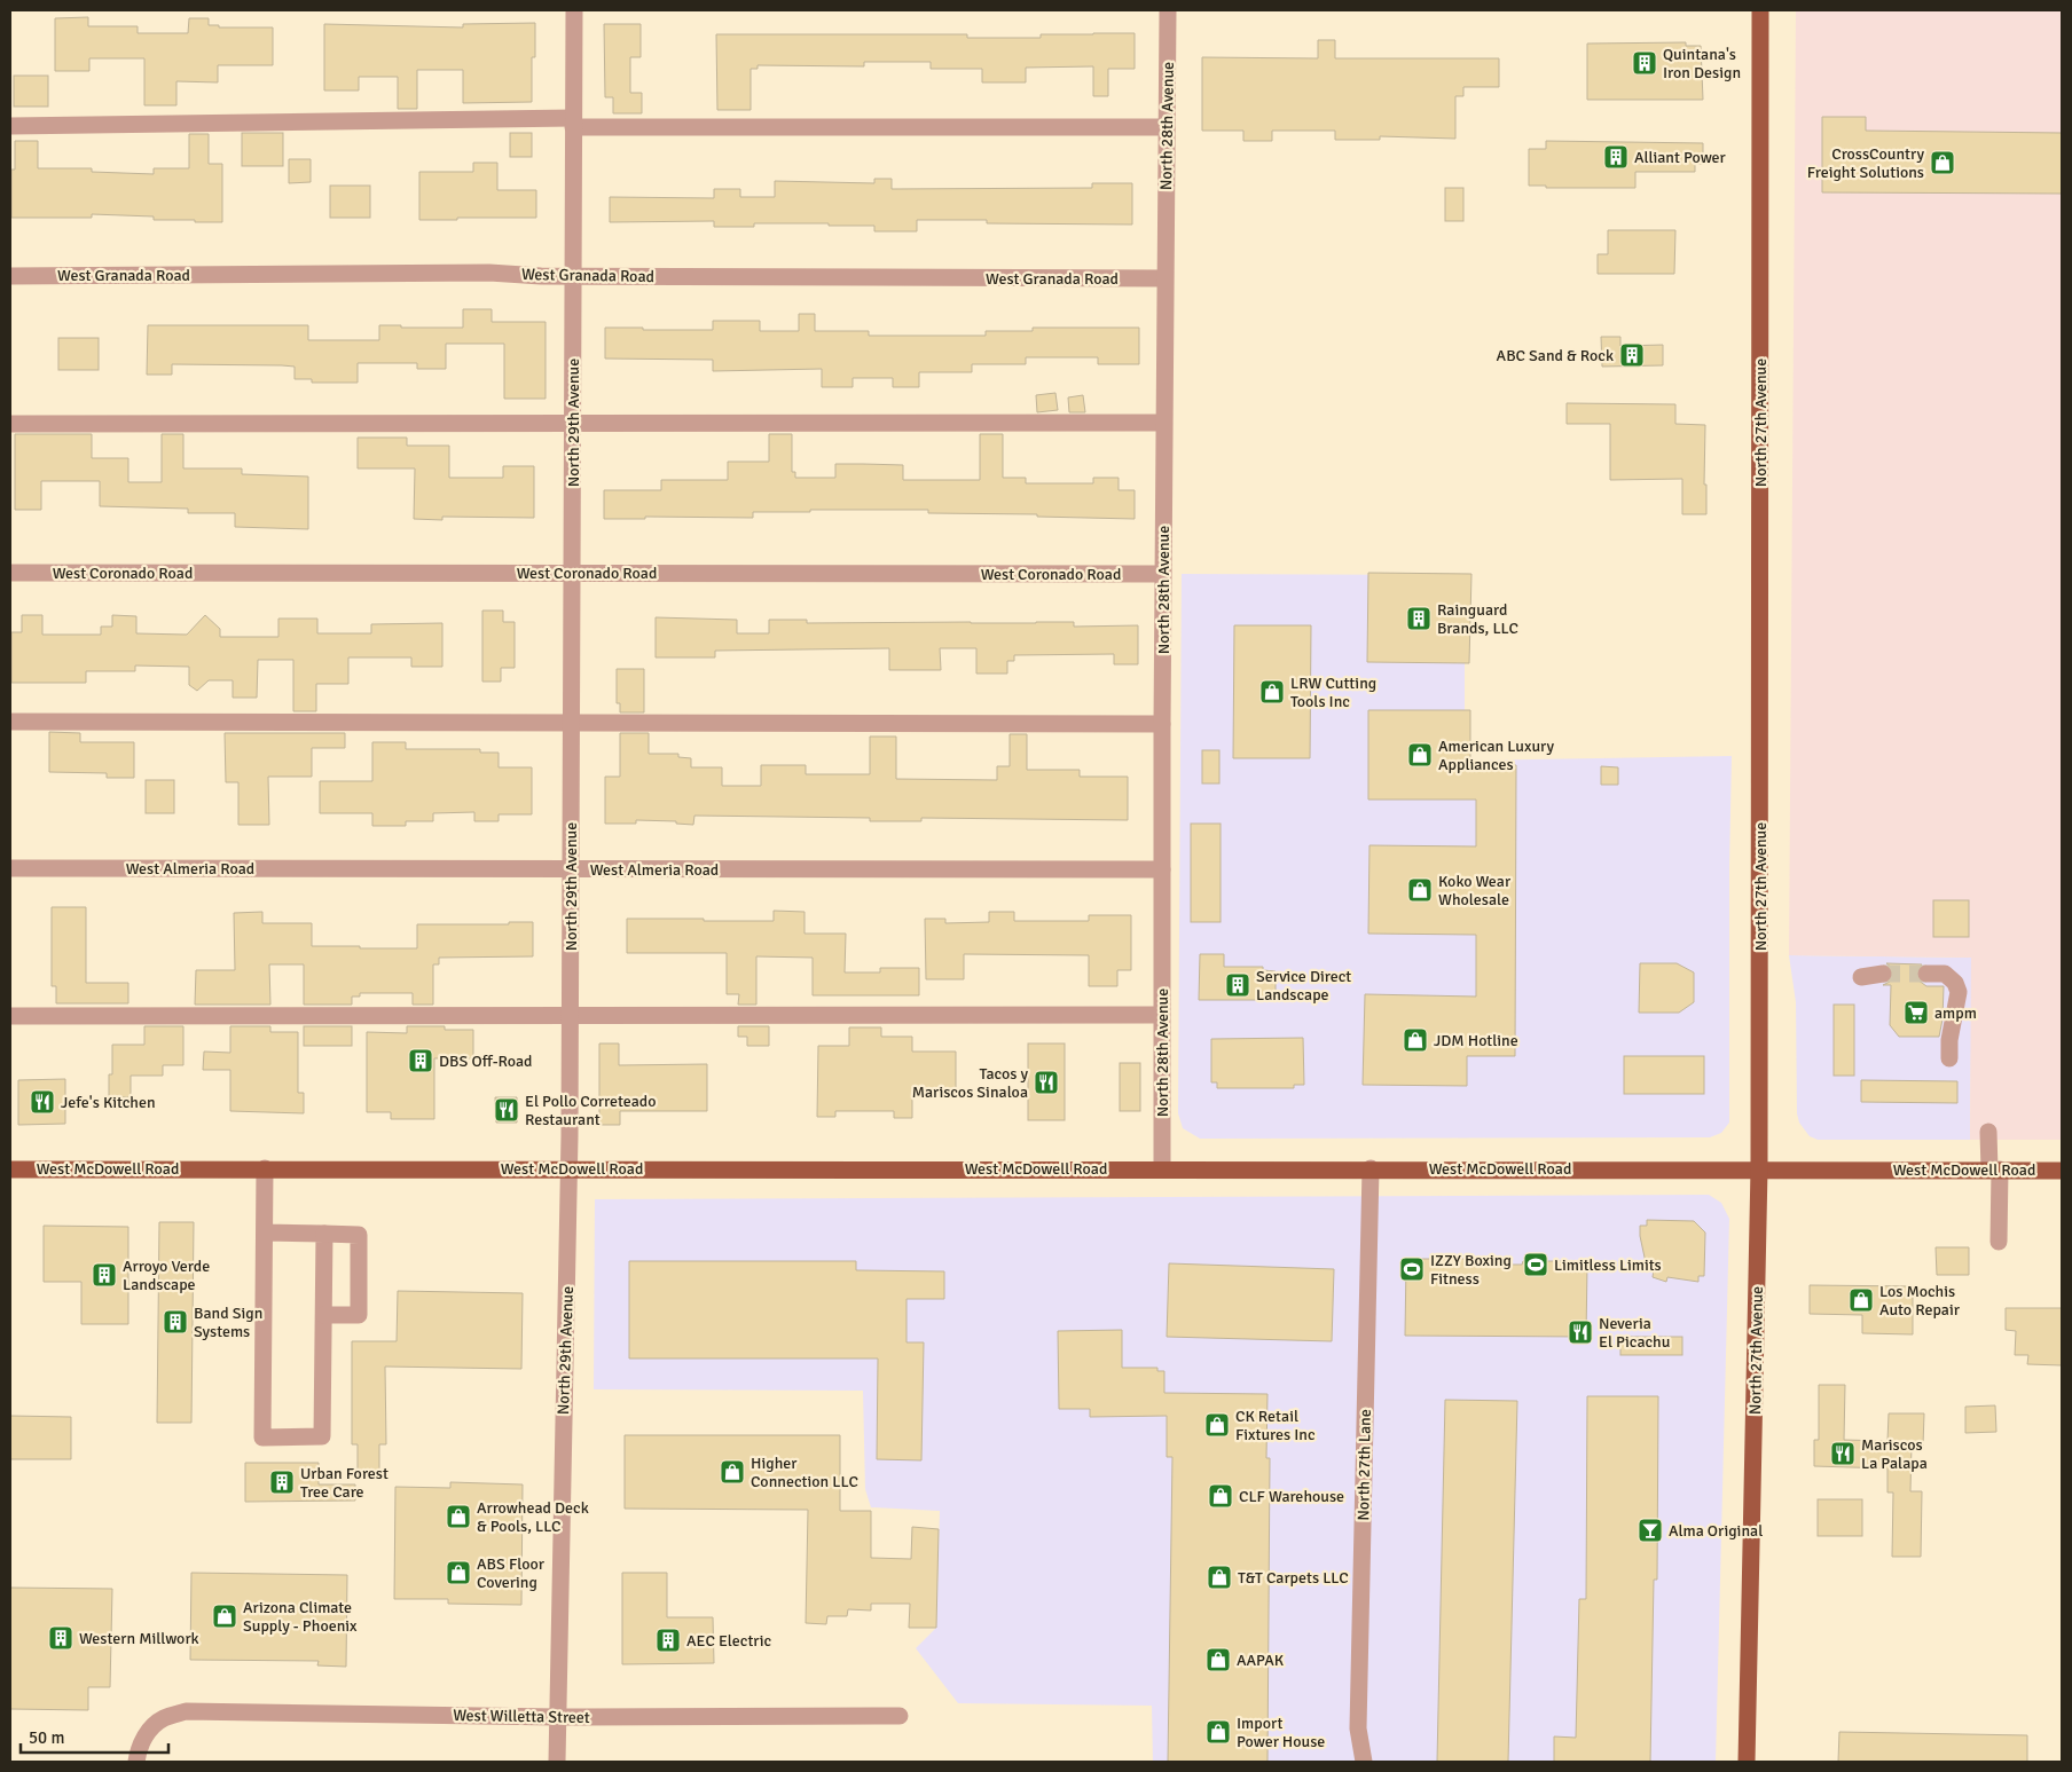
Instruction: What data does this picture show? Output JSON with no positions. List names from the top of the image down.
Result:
{
  "streets": {
    "main road": ["North 27th Avenue", "West McDowell Road"],
    "street": [
      "North 28th Avenue",
      "West Granada Road",
      "North 29th Avenue",
      "West Coronado Road",
      "West Almeria Road",
      "North 27th Lane",
      "West Willetta Street"
    ]
  },
  "crossings": [
    ["North 28th Avenue", "West Granada Road"],
    ["North 28th Avenue", "West Coronado Road"],
    ["North 28th Avenue", "West Almeria Road"],
    ["North 28th Avenue", "West McDowell Road"],
    ["West Granada Road", "North 29th Avenue"],
    ["North 29th Avenue", "West Coronado Road"],
    ["North 29th Avenue", "West Almeria Road"],
    ["North 29th Avenue", "West McDowell Road"],
    ["North 29th Avenue", "West Willetta Street"],
    ["North 27th Avenue", "West McDowell Road"],
    ["West McDowell Road", "North 27th Lane"]
  ],
  "places": {
    "building": [
      "Quintana's Iron Design",
      "Alliant Power",
      "ABC Sand & Rock",
      "Rainguard Brands, LLC",
      "Service Direct Landscape",
      "DBS Off-Road",
      "Arroyo Verde Landscape",
      "Band Sign Systems",
      "Urban Forest Tree Care",
      "Western Millwork",
      "AEC Electric"
    ],
    "shop": [
      "CrossCountry Freight Solutions",
      "LRW Cutting Tools Inc",
      "American Luxury Appliances",
      "Koko Wear Wholesale",
      "JDM Hotline",
      "Los Mochis Auto Repair",
      "CK Retail Fixtures Inc",
      "Higher Connection LLC",
      "CLF Warehouse",
      "Arrowhead Deck & Pools, LLC",
      "ABS Floor Covering",
      "T&T Carpets LLC",
      "Arizona Climate Supply - Phoenix",
      "AAPAK",
      "Import Power House"
    ],
    "supermarket": ["ampm"],
    "restaurant": [
      "Tacos y Mariscos Sinaloa",
      "Jefe's Kitchen",
      "El Pollo Correteado Restaurant",
      "Neveria El Picachu",
      "Mariscos La Palapa"
    ],
    "sports": ["Limitless Limits", "IZZY Boxing Fitness"],
    "bar": ["Alma Original"]
  },
  "scale_bar": "50 m"
}
